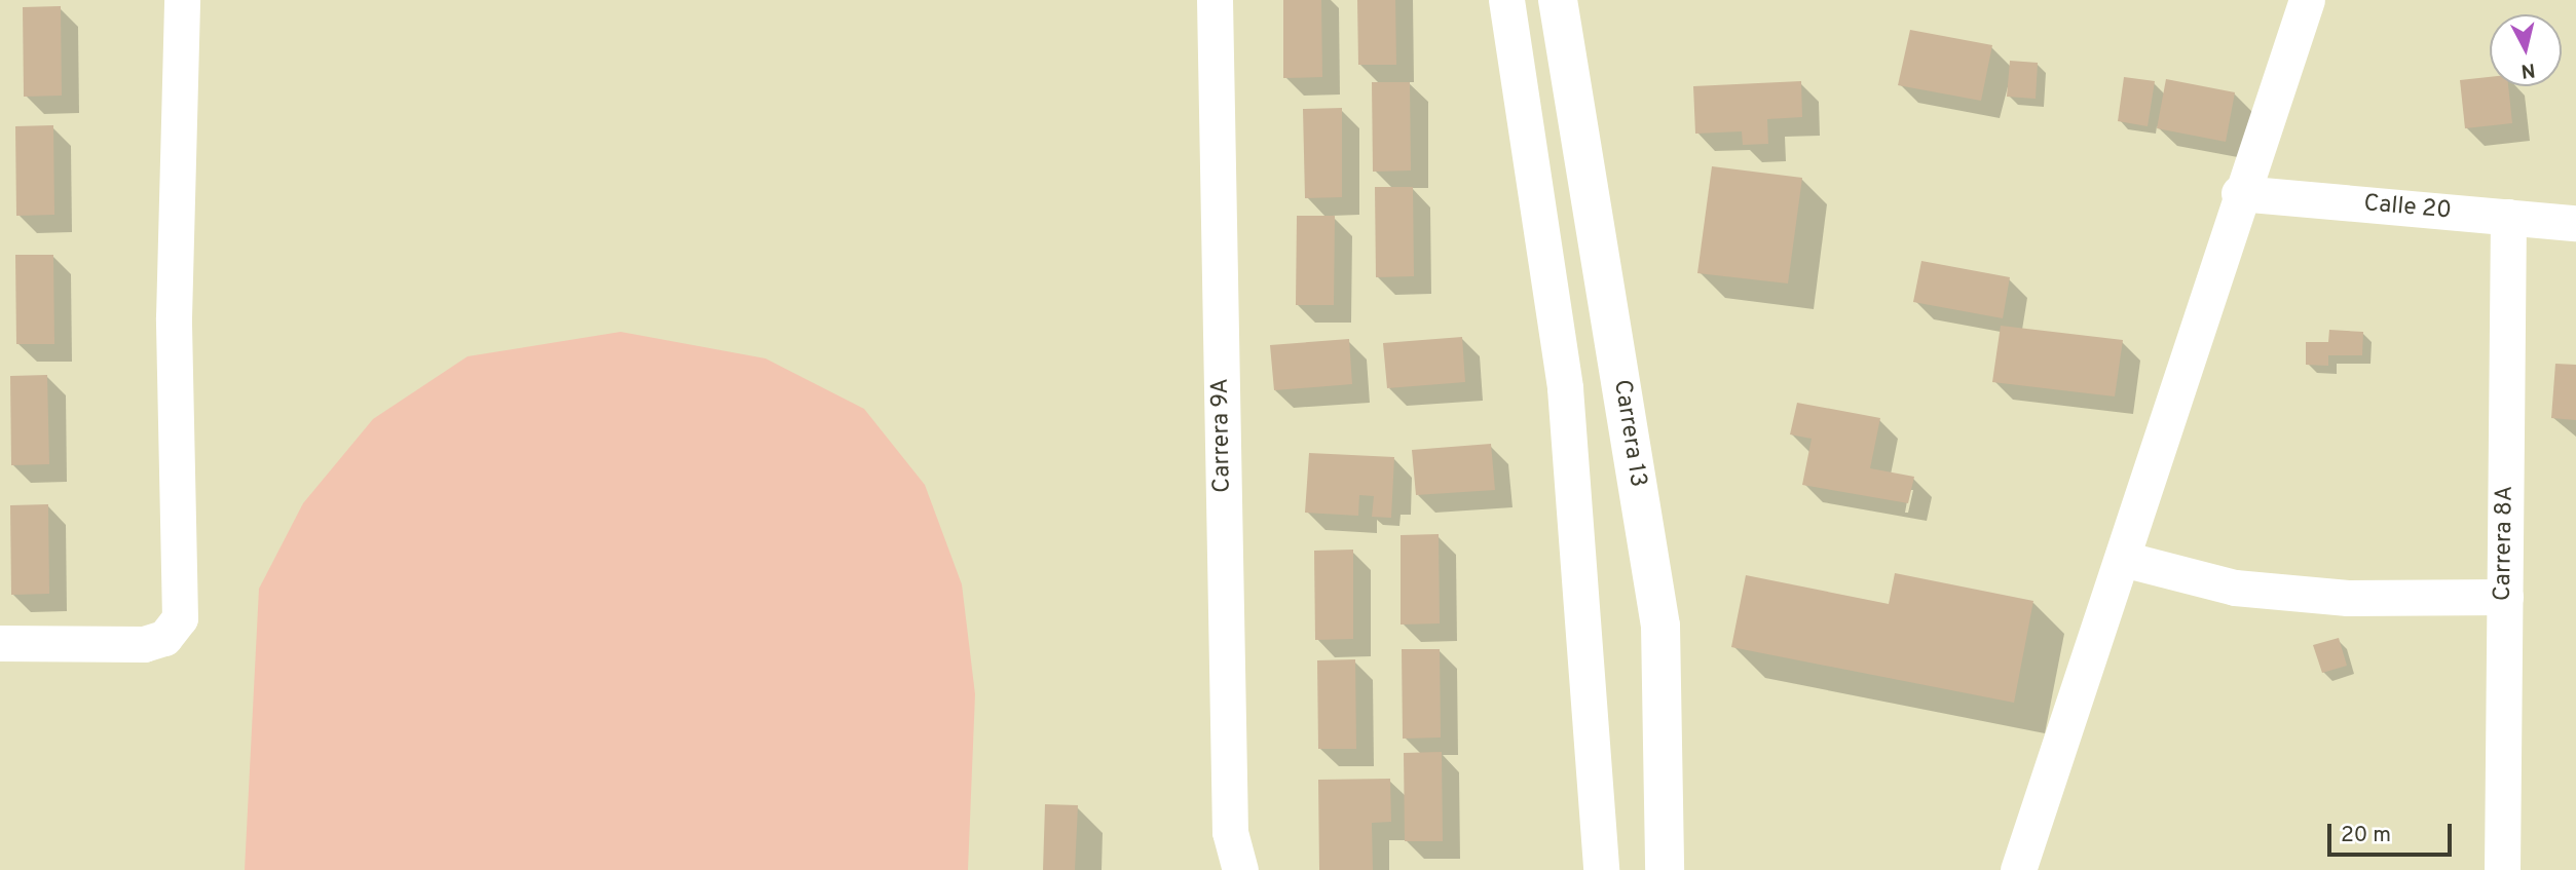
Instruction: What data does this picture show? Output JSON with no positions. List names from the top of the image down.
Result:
{
  "streets": {
    "street": [
      "Calle 20",
      "Carrera 13",
      "Carrera 9A",
      "Carrera 8A"
    ]
  },
  "crossings": [
    ["Calle 20", "Carrera 8A"]
  ],
  "scale_bar": "20 m",
  "north": "bottom"
}
